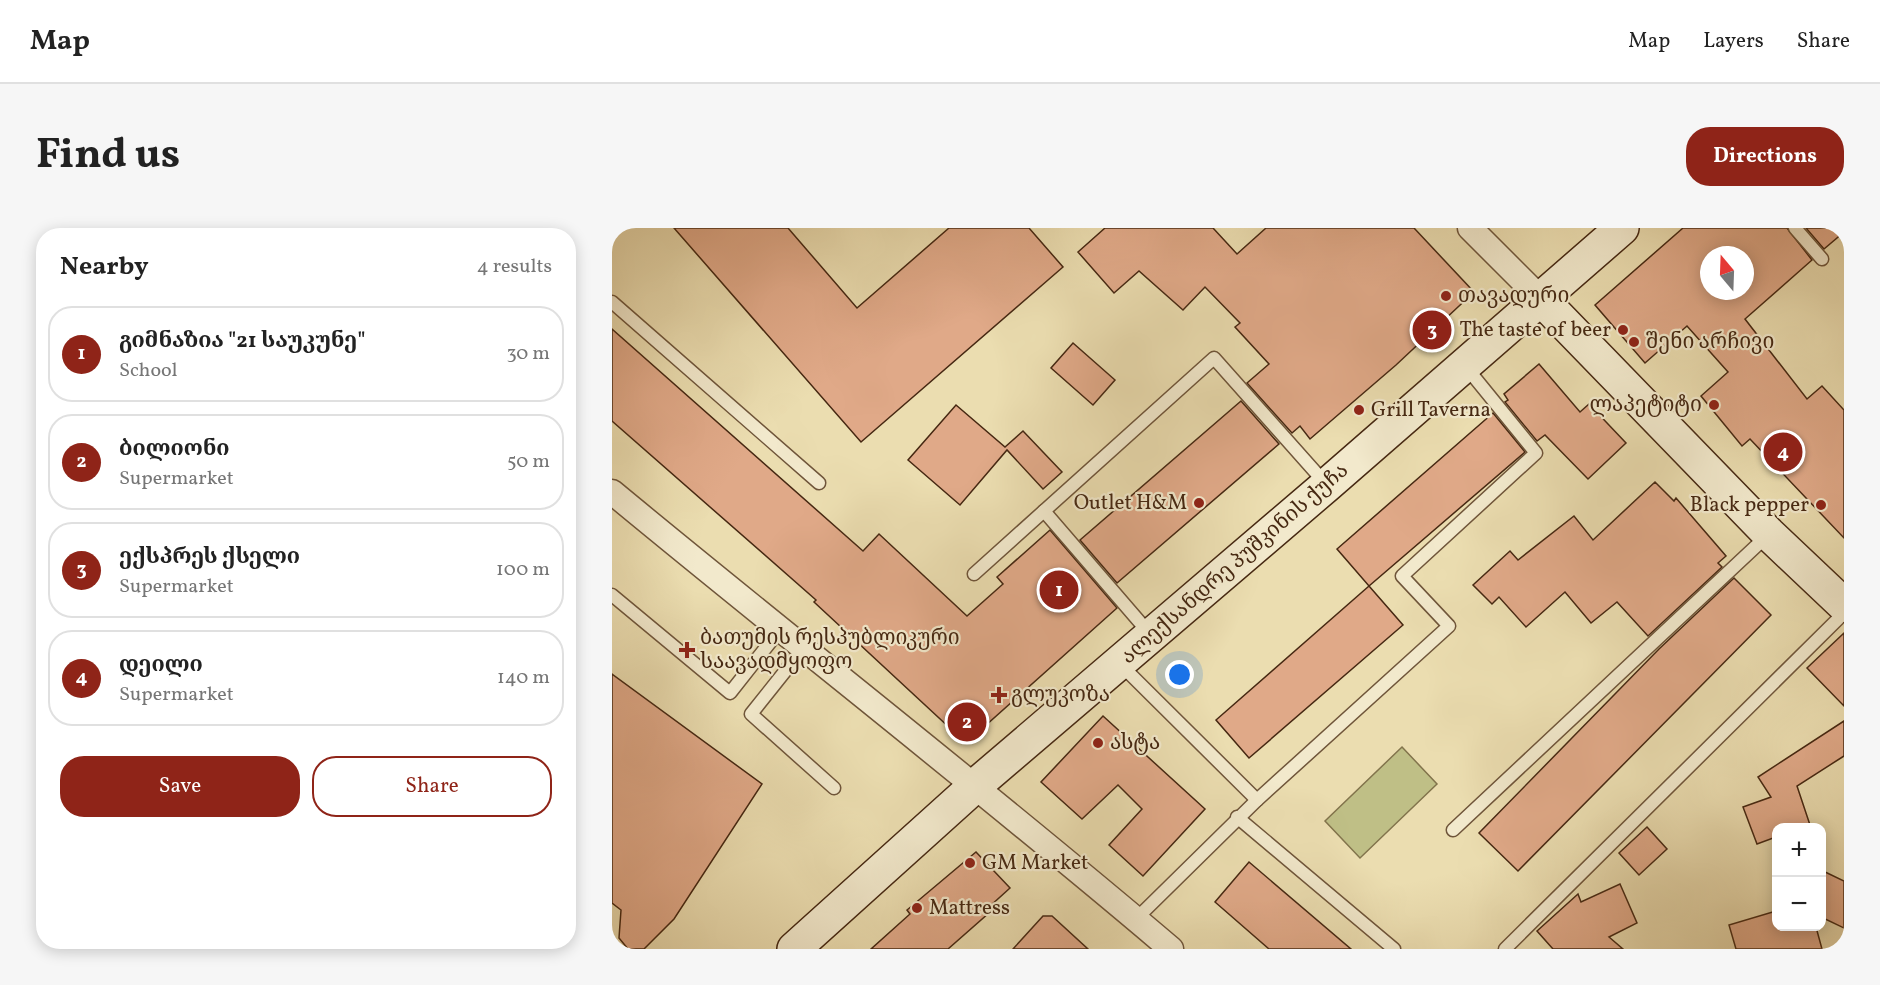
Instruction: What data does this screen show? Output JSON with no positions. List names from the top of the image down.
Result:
{
  "streets": {
    "street": ["ალექსანდრე პუშკინის ქუჩა"]
  },
  "places": {
    "other": [
      "თავადური",
      "The taste of beer",
      "შენი არჩივი",
      "ლაპეტიტი",
      "Grill Taverna",
      "Outlet H&M",
      "Black pepper",
      "ასტა",
      "GM Market",
      "Mattress"
    ],
    "health": ["ბათუმის რესპუბლიკური საავადმყოფო", "გლუკოზა"]
  },
  "north": "top",
  "page": {
    "header": "Map",
    "nav": ["Map", "Layers", "Share"],
    "title": "Find us",
    "buttons": [
      "Directions",
      ["Save", "Share"]
    ],
    "heading": ["Nearby", "4 results"],
    "list": [
      {
        "mark": "1",
        "name": "გიმნაზია \"21 საუკუნე\"",
        "note": "School",
        "value": "30 m"
      },
      {
        "mark": "2",
        "name": "ბილიონი",
        "note": "Supermarket",
        "value": "50 m"
      },
      {
        "mark": "3",
        "name": "ექსპრეს ქსელი",
        "note": "Supermarket",
        "value": "100 m"
      },
      {
        "mark": "4",
        "name": "დეილი",
        "note": "Supermarket",
        "value": "140 m"
      }
    ],
    "pins": [
      "3",
      "4",
      "1",
      "2"
    ],
    "map_buttons": ["+", "−"]
  }
}
